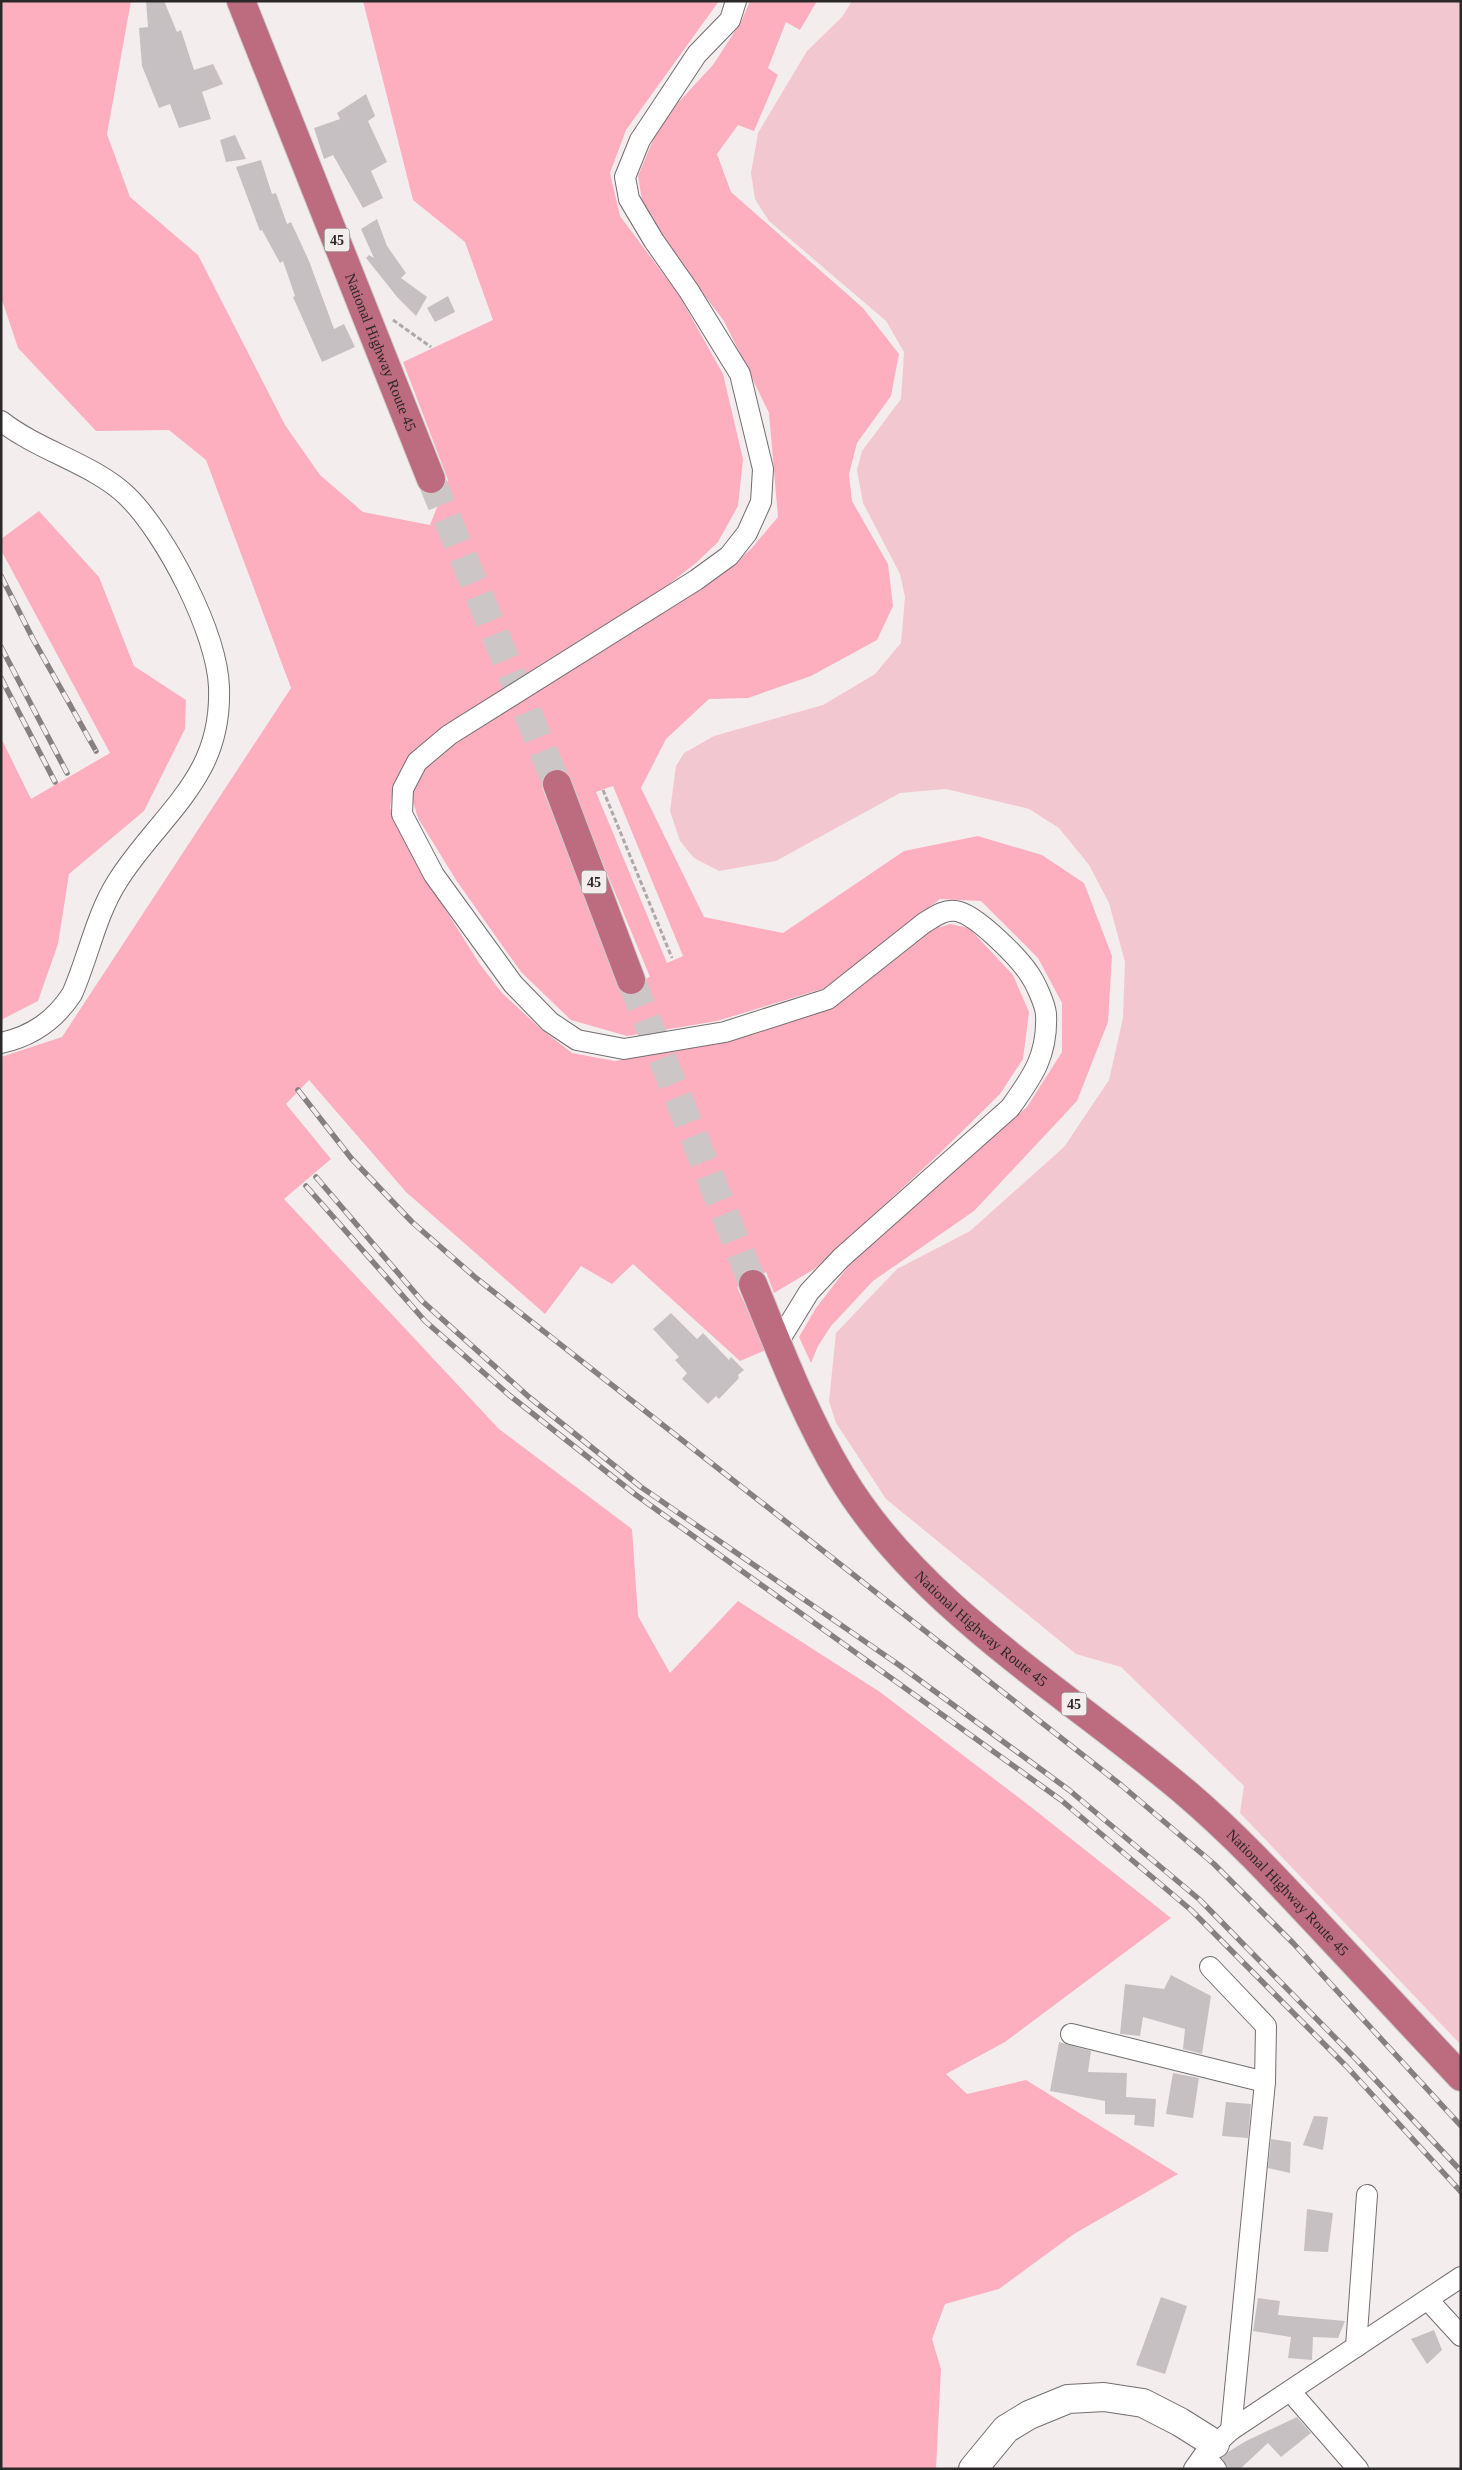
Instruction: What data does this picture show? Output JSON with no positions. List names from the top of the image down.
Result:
{
  "streets": {
    "highway": ["45", "National Highway Route 45"]
  }
}
